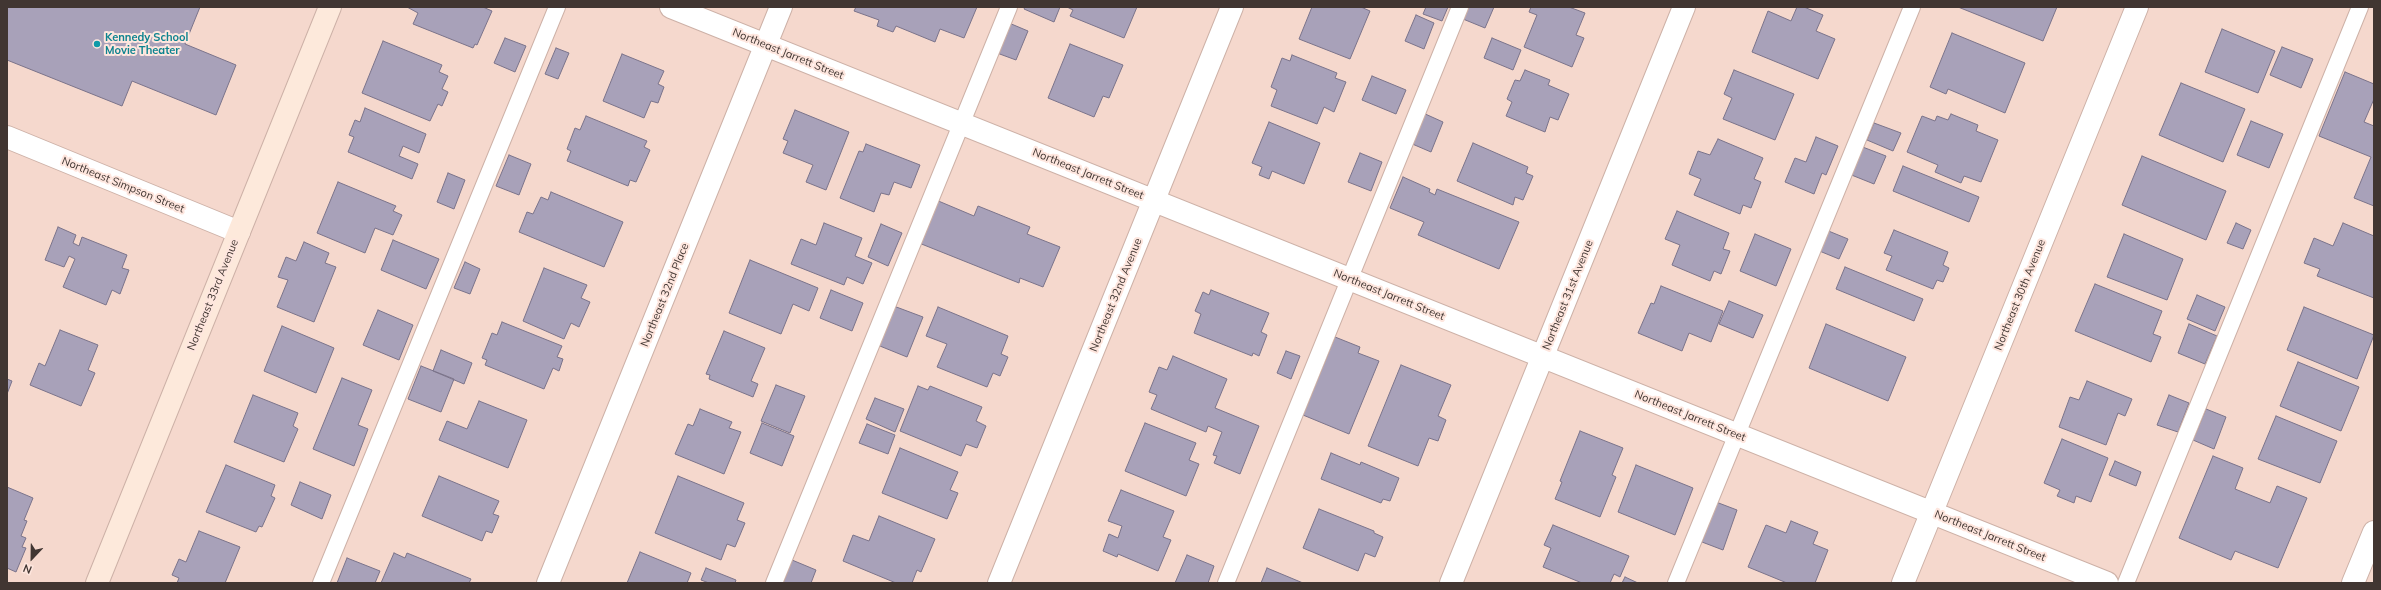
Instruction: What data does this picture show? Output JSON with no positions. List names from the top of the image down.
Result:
{
  "streets": {
    "main road": ["Northeast 33rd Avenue"],
    "street": [
      "Northeast Jarrett Street",
      "Northeast Simpson Street",
      "Northeast 32nd Place",
      "Northeast 32nd Avenue",
      "Northeast 31st Avenue",
      "Northeast 30th Avenue"
    ]
  },
  "crossings": [
    ["Northeast Jarrett Street", "Northeast 32nd Place"],
    ["Northeast Jarrett Street", "Northeast 32nd Avenue"],
    ["Northeast Jarrett Street", "Northeast 31st Avenue"],
    ["Northeast Jarrett Street", "Northeast 30th Avenue"],
    ["Northeast Simpson Street", "Northeast 33rd Avenue"]
  ],
  "places": ["Kennedy School Movie Theater"],
  "north": "bottom"
}
